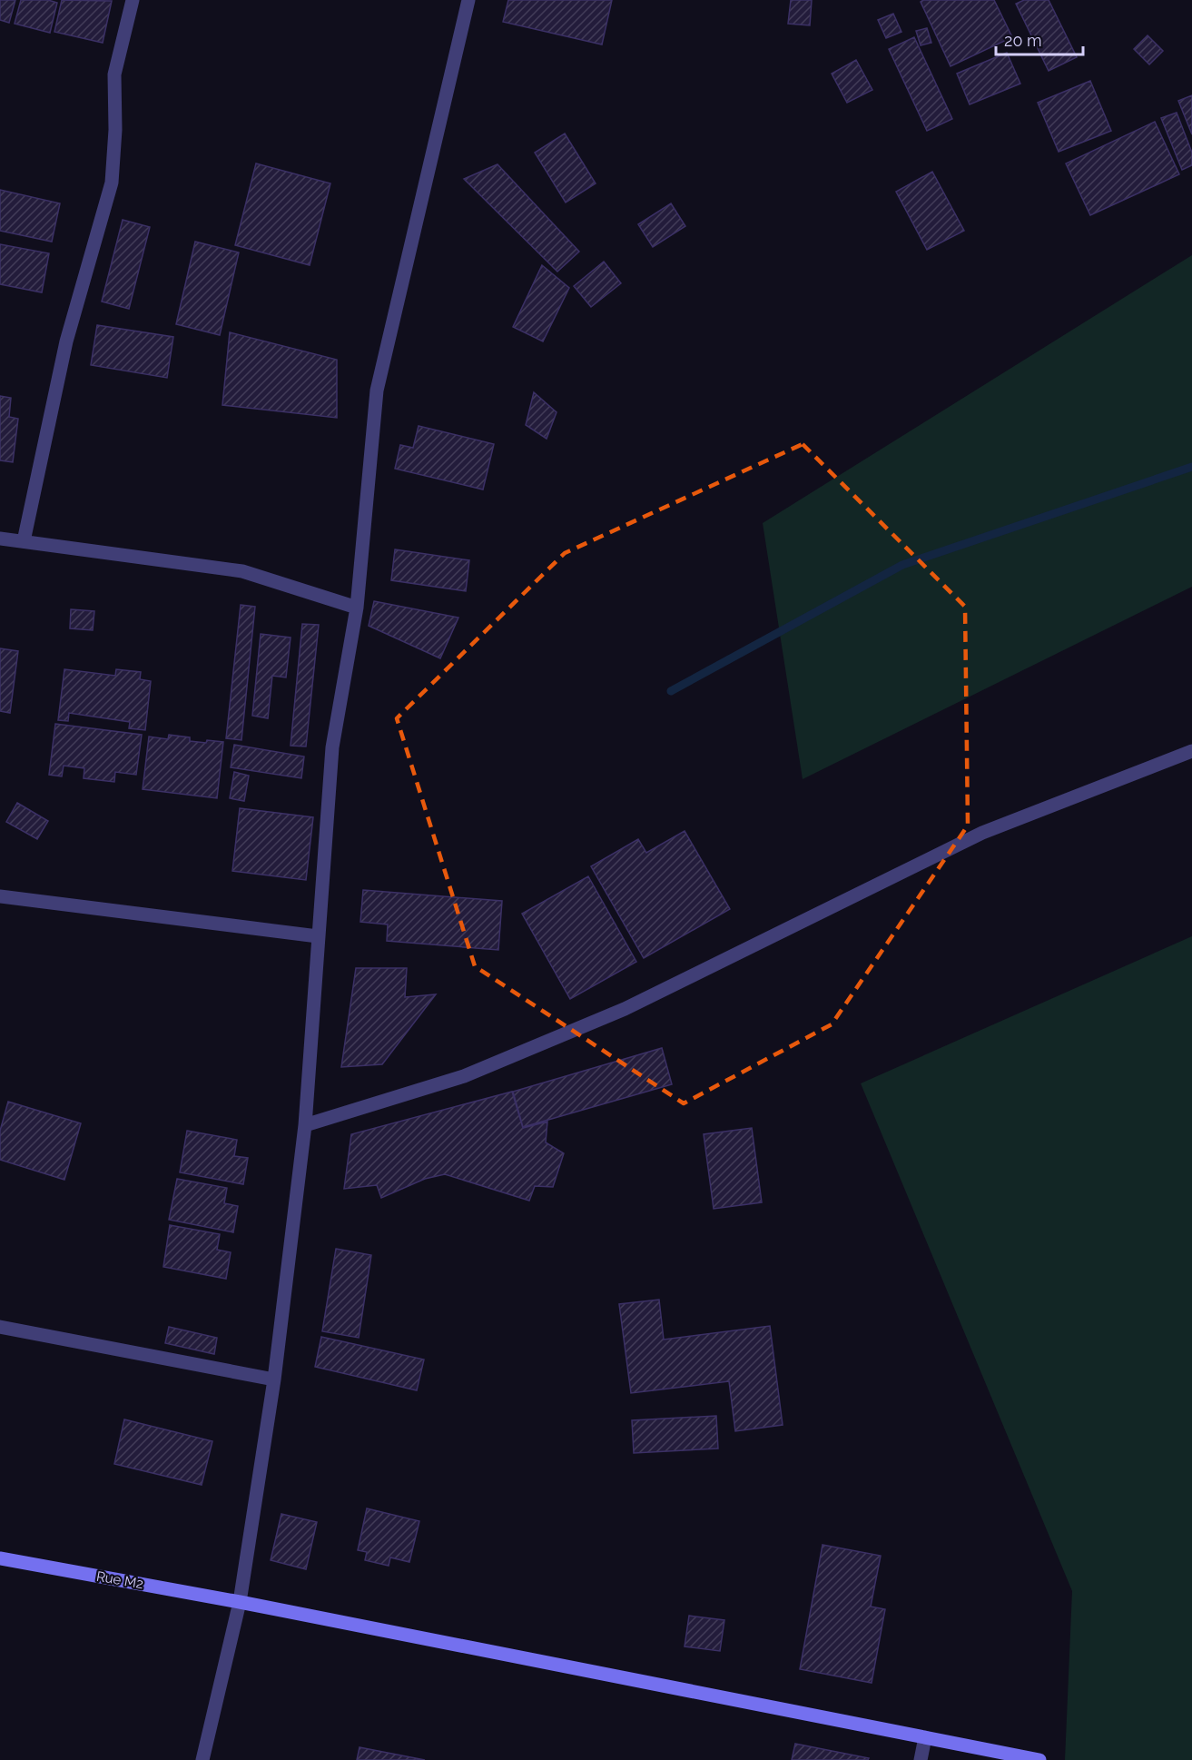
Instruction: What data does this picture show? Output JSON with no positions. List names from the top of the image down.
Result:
{
  "streets": {
    "street": ["Rue M2"]
  },
  "scale_bar": "20 m"
}
